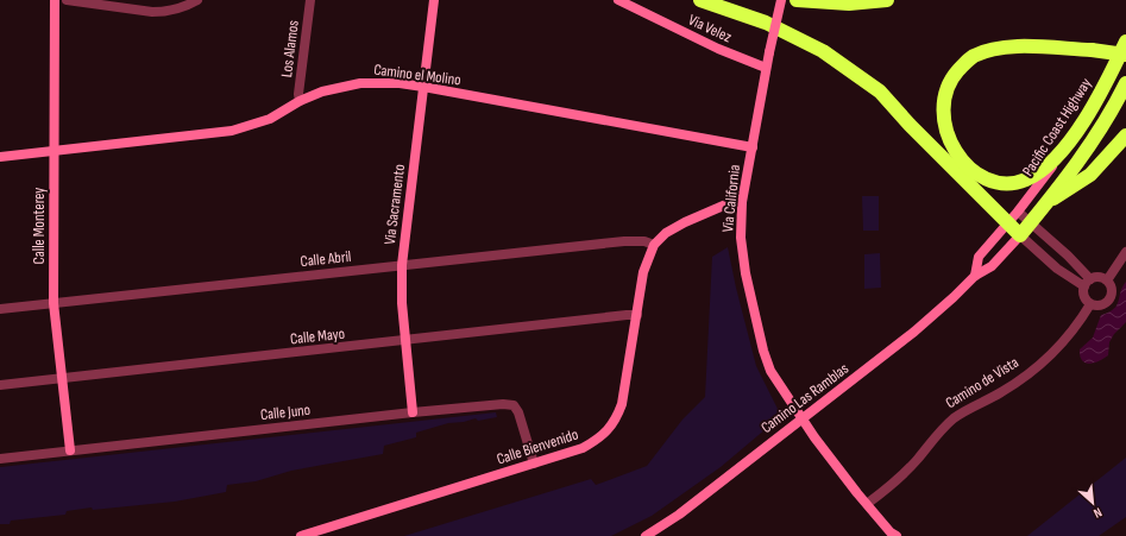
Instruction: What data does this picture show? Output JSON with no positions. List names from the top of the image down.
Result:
{
  "streets": {
    "highway": ["Pacific Coast Highway"],
    "street": [
      "Via Velez",
      "Los Alamos",
      "Camino el Molino",
      "Via California",
      "Via Sacramento",
      "Calle Monterey",
      "Calle Abril",
      "Calle Mayo",
      "Camino de Vista",
      "Camino Las Ramblas",
      "Calle Juno",
      "Calle Bienvenido"
    ]
  },
  "crossings": [
    ["Via Velez", "Via California"],
    ["Los Alamos", "Camino el Molino"],
    ["Camino el Molino", "Via California"],
    ["Camino el Molino", "Via Sacramento"],
    ["Camino el Molino", "Calle Monterey"],
    ["Via California", "Camino de Vista"],
    ["Via California", "Camino Las Ramblas"],
    ["Via California", "Calle Bienvenido"],
    ["Via Sacramento", "Calle Abril"],
    ["Via Sacramento", "Calle Mayo"],
    ["Via Sacramento", "Calle Juno"],
    ["Calle Monterey", "Calle Abril"],
    ["Calle Monterey", "Calle Mayo"],
    ["Calle Monterey", "Calle Juno"],
    ["Calle Abril", "Calle Bienvenido"],
    ["Calle Mayo", "Calle Bienvenido"],
    ["Calle Juno", "Calle Bienvenido"]
  ],
  "north": "bottom right"
}
